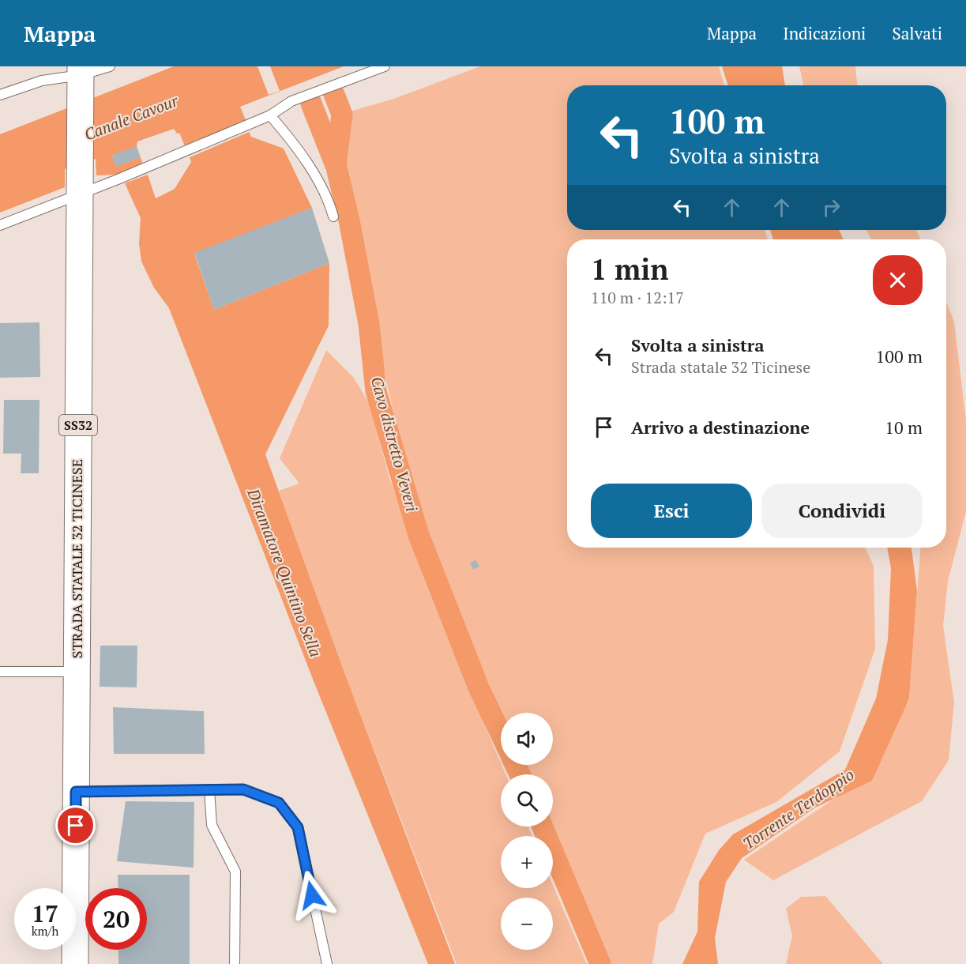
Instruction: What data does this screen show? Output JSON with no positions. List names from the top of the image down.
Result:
{
  "streets": {
    "main road": ["SS32", "STRADA STATALE 32 TICINESE"]
  },
  "water": [
    "Canale Cavour",
    "Cavo distretto Veveri",
    "Diramatore Quintino Sella",
    "Torrente Terdoppio"
  ],
  "page": {
    "header": "Mappa",
    "nav": ["Mappa", "Indicazioni", "Salvati"],
    "turn": ["100 m", "Svolta a sinistra"],
    "heading": ["1 min", "110 m · 12:17"],
    "list": [
      {
        "name": "Svolta a sinistra",
        "note": "Strada statale 32 Ticinese",
        "value": "100 m"
      },
      {
        "name": "Arrivo a destinazione",
        "value": "10 m"
      }
    ],
    "buttons": ["Esci", "Condividi"],
    "map_buttons": ["+", "−"],
    "speed": "17 km/h",
    "limit": "20"
  }
}
